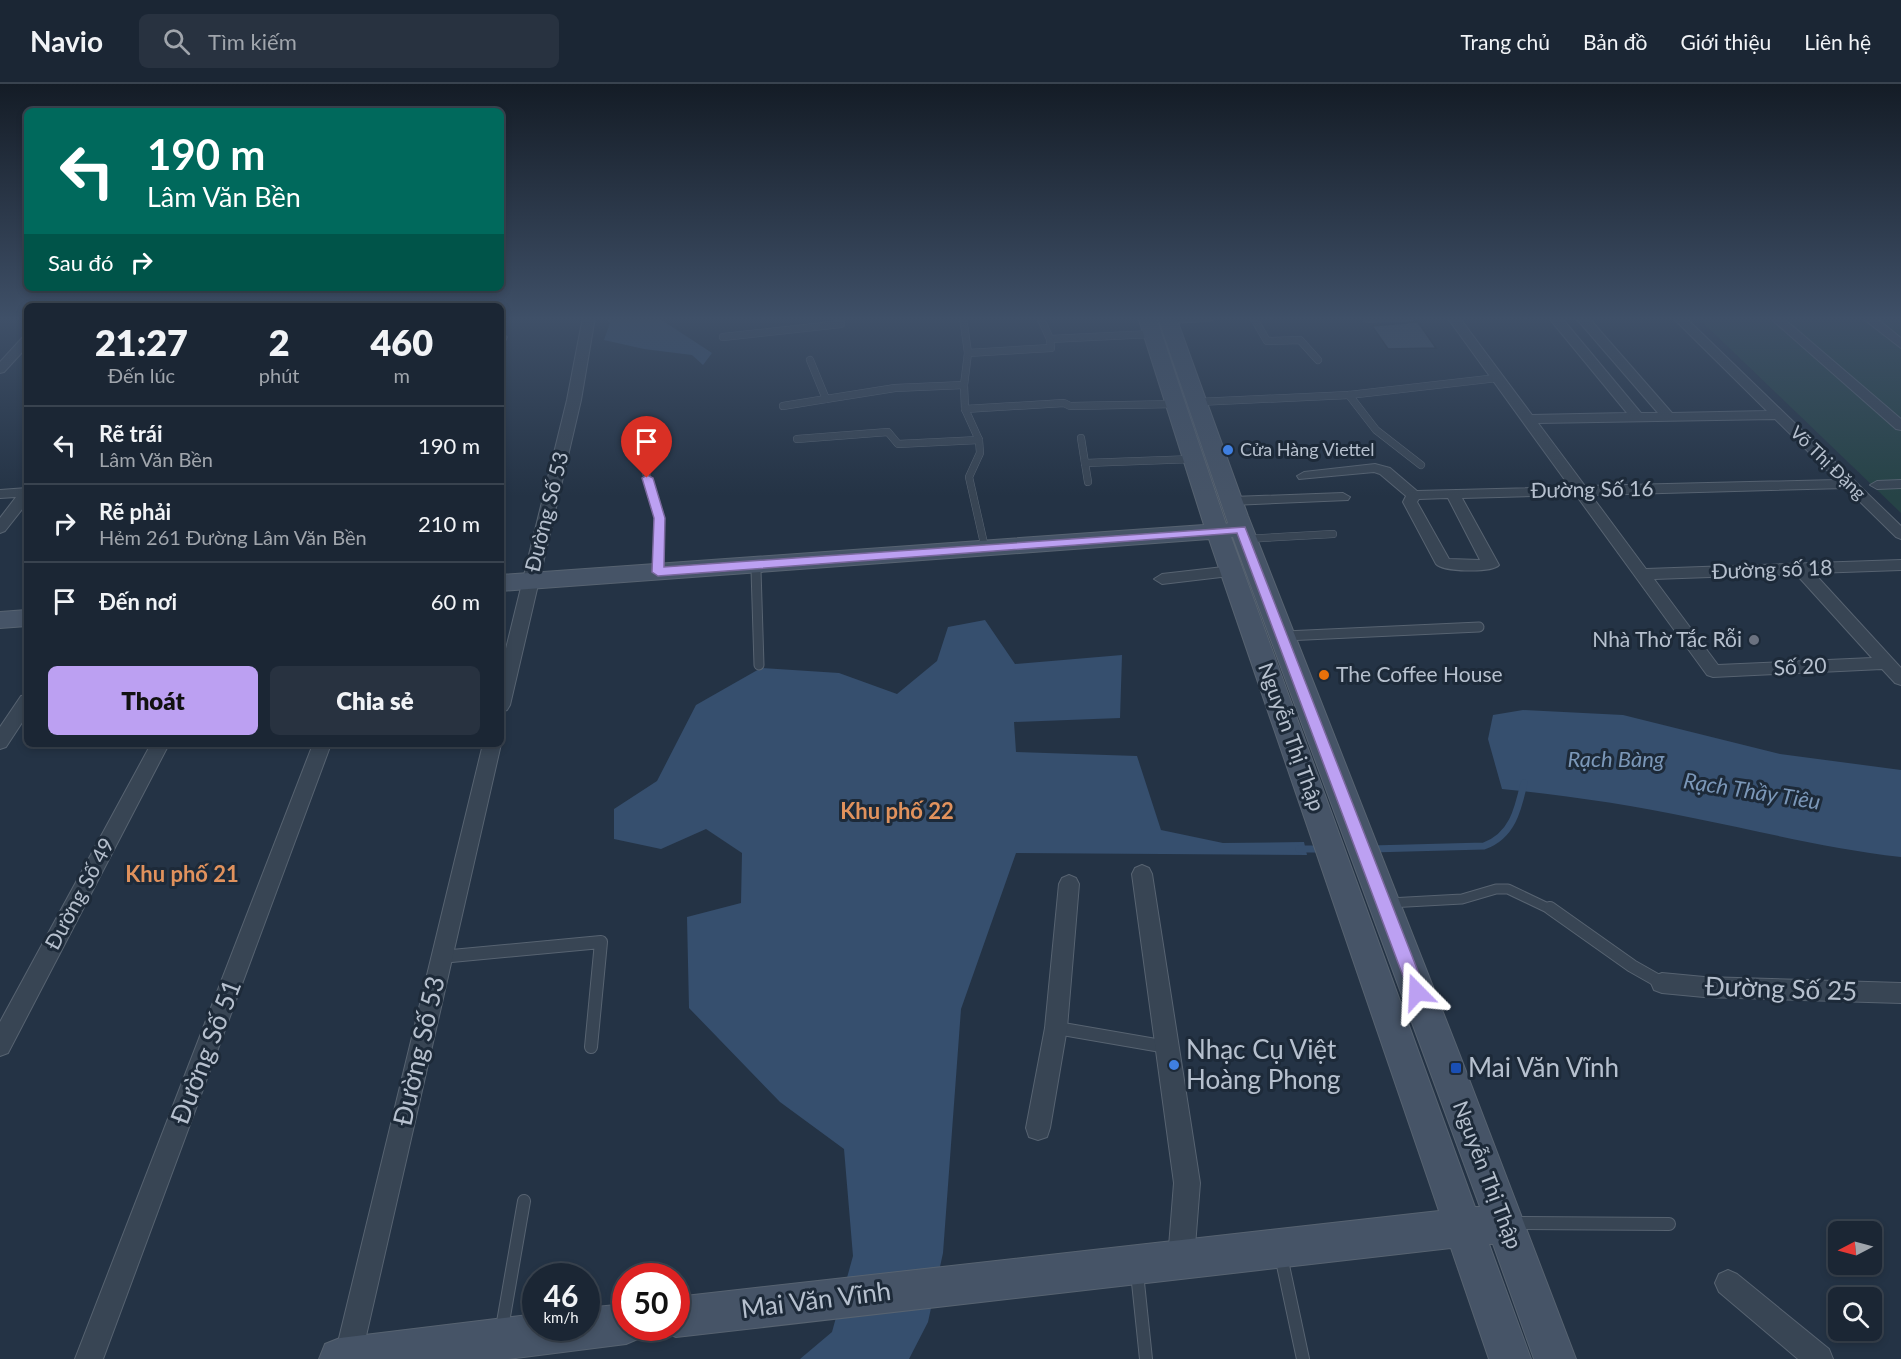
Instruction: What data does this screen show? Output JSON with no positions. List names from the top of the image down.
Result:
{
  "streets": {
    "main road": ["Nguyễn Thị Thập", "Mai Văn Vĩnh"],
    "street": [
      "Võ Thị Đặng",
      "Đường Số 16",
      "Đường Số 53",
      "Đường số 18",
      "Số 20",
      "Đường Số 49",
      "Đường Số 25",
      "Đường Số 51"
    ]
  },
  "crossings": [
    ["Võ Thị Đặng", "Đường Số 16"],
    ["Đường số 18", "Số 20"]
  ],
  "districts": ["Khu phố 22", "Khu phố 21"],
  "water": ["Rạch Bàng", "Rạch Thầy Tiêu"],
  "places": {
    "other": [
      "Cửa Hàng Viettel",
      "Nhà Thờ Tắc Rỗi",
      "The Coffee House",
      "Nhạc Cụ Việt Hoàng Phong"
    ],
    "transit": ["Mai Văn Vĩnh"]
  },
  "north": "left",
  "page": {
    "header": "Navio",
    "search": "Tìm kiếm",
    "nav": [
      "Trang chủ",
      "Bản đồ",
      "Giới thiệu",
      "Liên hệ"
    ],
    "turn": ["190 m", "Lâm Văn Bền"],
    "then": "Sau đó",
    "eta": [
      "21:27",
      "Đến lúc",
      "2",
      "phút",
      "460",
      "m"
    ],
    "list": [
      {
        "name": "Rẽ trái",
        "note": "Lâm Văn Bền",
        "value": "190 m"
      },
      {
        "name": "Rẽ phải",
        "note": "Hẻm 261 Đường Lâm Văn Bền",
        "value": "210 m"
      },
      {
        "name": "Đến nơi",
        "value": "60 m"
      }
    ],
    "buttons": ["Thoát", "Chia sẻ"],
    "speed": "46 km/h",
    "limit": "50"
  }
}
